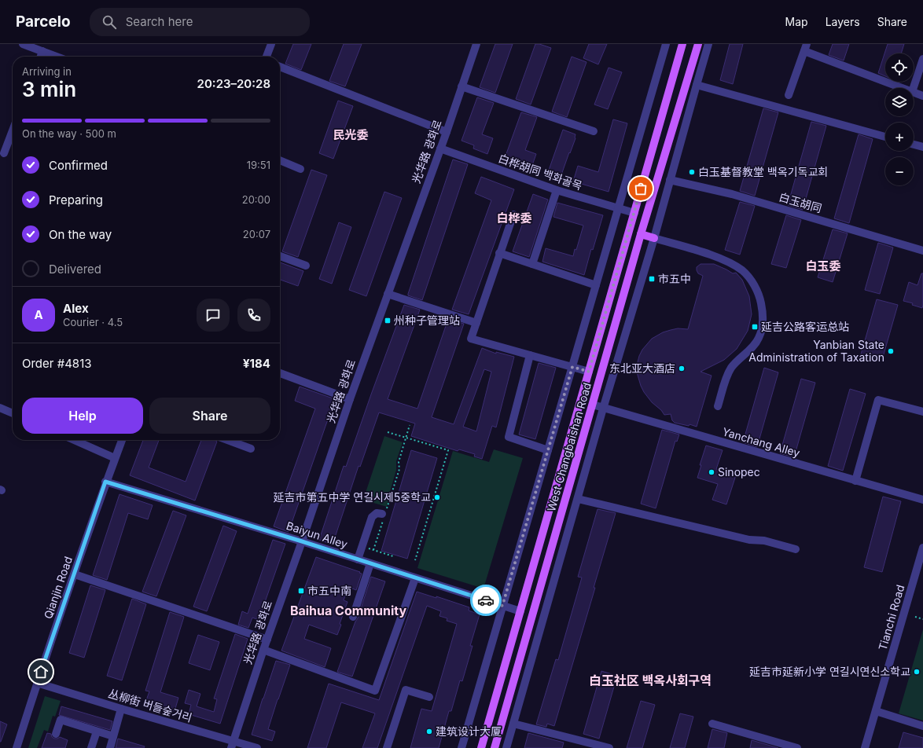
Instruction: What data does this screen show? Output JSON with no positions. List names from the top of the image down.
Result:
{
  "streets": {
    "main road": ["West Changbaishan Road"],
    "street": [
      "光华路 광화로",
      "白桦胡同 백화골목",
      "白玉胡同",
      "Yanchang Alley",
      "Baiyun Alley",
      "Qianjin Road",
      "Tianchi Road",
      "丛柳街 버들숲거리"
    ]
  },
  "crossings": [
    ["光华路 광화로", "白桦胡同 백화골목"],
    ["光华路 광화로", "Baiyun Alley"],
    ["光华路 광화로", "丛柳街 버들숲거리"],
    ["白桦胡同 백화골목", "West Changbaishan Road"],
    ["Yanchang Alley", "West Changbaishan Road"],
    ["West Changbaishan Road", "Baiyun Alley"],
    ["Baiyun Alley", "Qianjin Road"],
    ["Qianjin Road", "丛柳街 버들숲거리"]
  ],
  "districts": [
    "民光委",
    "白桦委",
    "白玉委",
    "Baihua Community",
    "白玉社区 백옥사회구역"
  ],
  "places": {
    "other": [
      "白玉基督教堂 백옥기독교회",
      "Yanbian State Administration of Taxation",
      "东北亚大酒店",
      "Sinopec",
      "延吉市第五中学 연길시제5중학교",
      "延吉市延新小学 연길시연신소학교",
      "建筑设计大厦"
    ],
    "transit": [
      "市五中",
      "州种子管理站",
      "延吉公路客运总站",
      "市五中南"
    ]
  },
  "page": {
    "header": "Parcelo",
    "search": "Search here",
    "nav": ["Map", "Layers", "Share"],
    "map_buttons": ["+", "−"],
    "heading": ["3 min", "Arriving in", "20:23–20:28"],
    "panel": [
      "Alex",
      "Courier · 4.5",
      "Order #4813",
      "¥184"
    ],
    "bar": "On the way · 500 m",
    "list": [
      ["Confirmed", "19:51"],
      ["Preparing", "20:00"],
      ["On the way", "20:07"],
      "Delivered"
    ],
    "round": "A",
    "buttons": ["Help", "Share"]
  }
}
